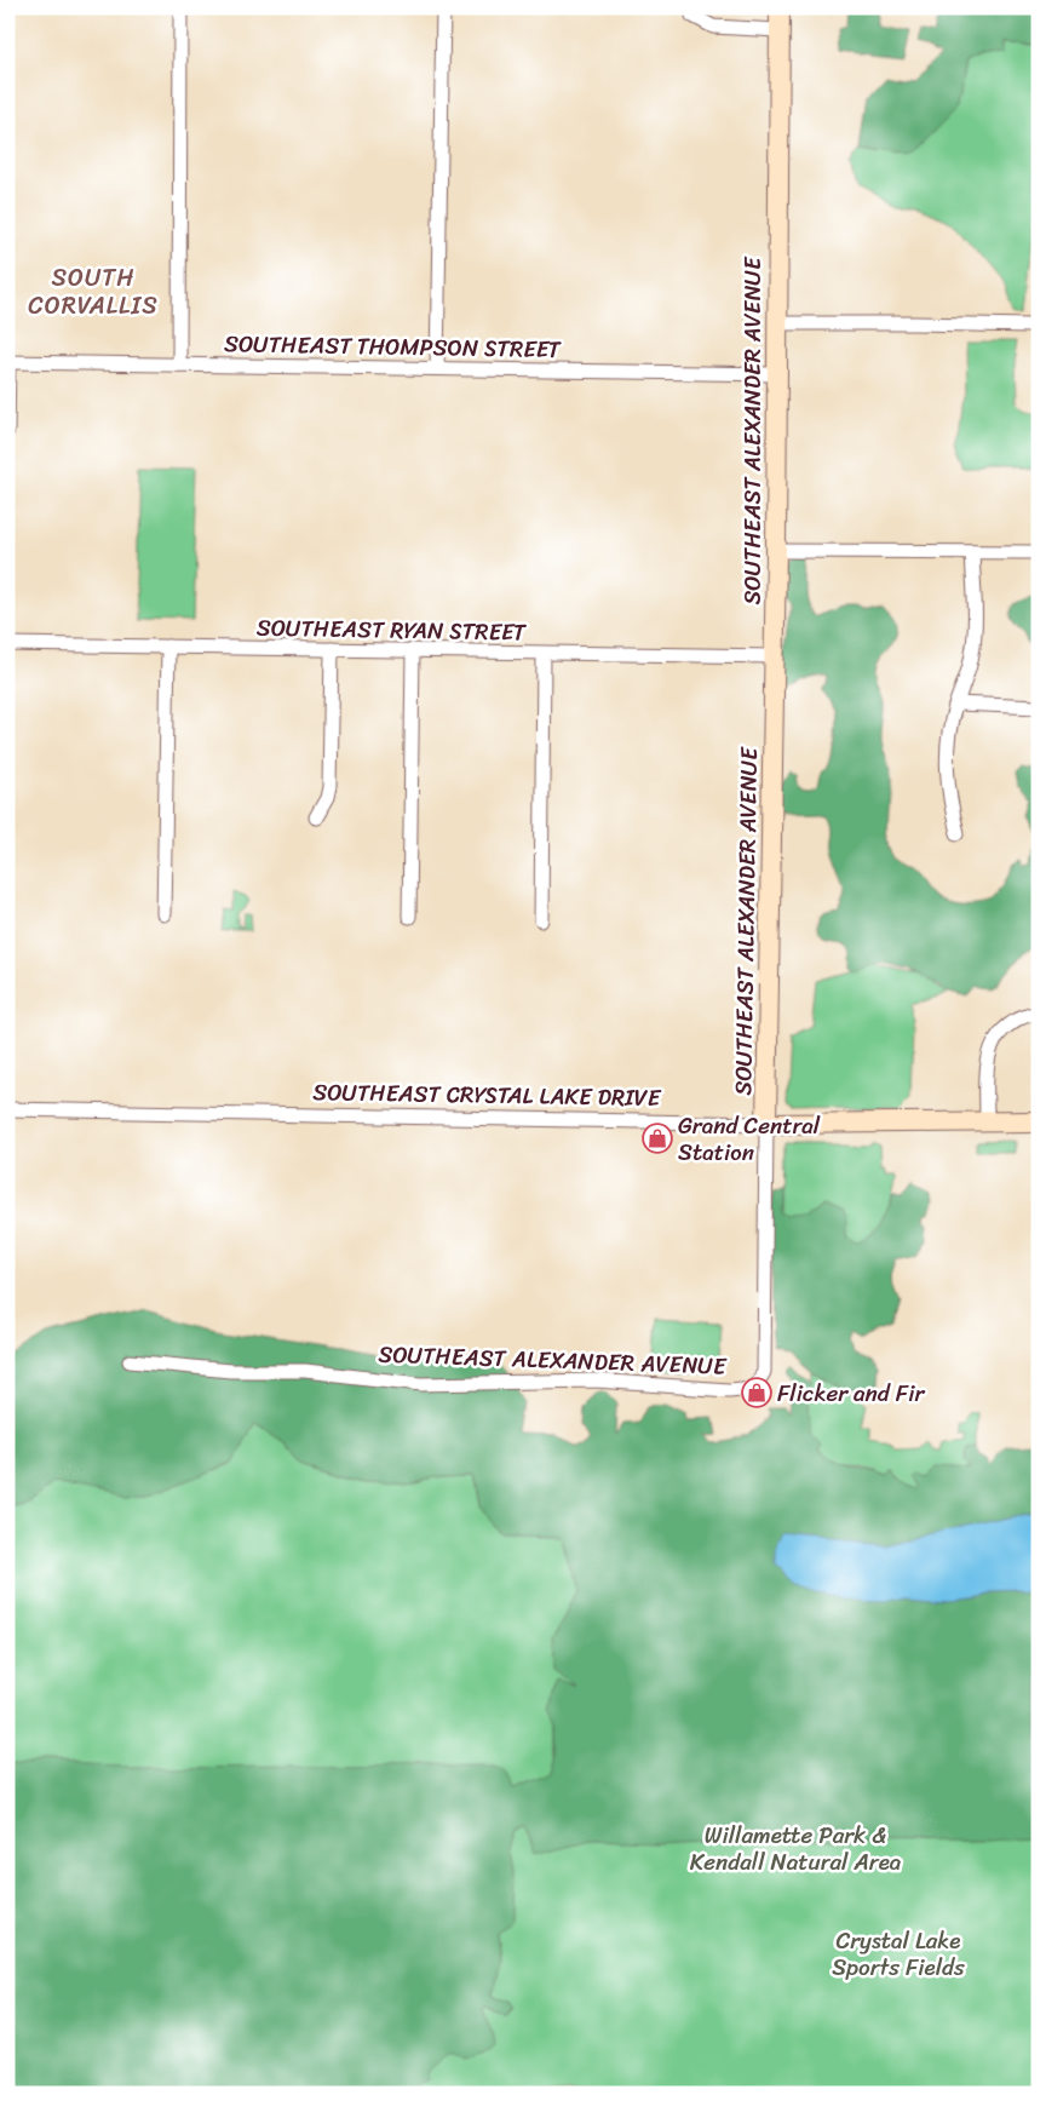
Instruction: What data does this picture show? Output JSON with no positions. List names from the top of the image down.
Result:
{
  "streets": {
    "street": [
      "SOUTHEAST THOMPSON STREET",
      "SOUTHEAST ALEXANDER AVENUE",
      "SOUTHEAST RYAN STREET",
      "SOUTHEAST CRYSTAL LAKE DRIVE"
    ]
  },
  "crossings": [
    ["SOUTHEAST THOMPSON STREET", "SOUTHEAST ALEXANDER AVENUE"],
    ["SOUTHEAST ALEXANDER AVENUE", "SOUTHEAST RYAN STREET"],
    ["SOUTHEAST ALEXANDER AVENUE", "SOUTHEAST CRYSTAL LAKE DRIVE"]
  ],
  "districts": ["SOUTH CORVALLIS"],
  "parks": ["Willamette Park & Kendall Natural Area", "Crystal Lake Sports Fields"],
  "places": {
    "shop": ["Grand Central Station", "Flicker and Fir"]
  }
}
